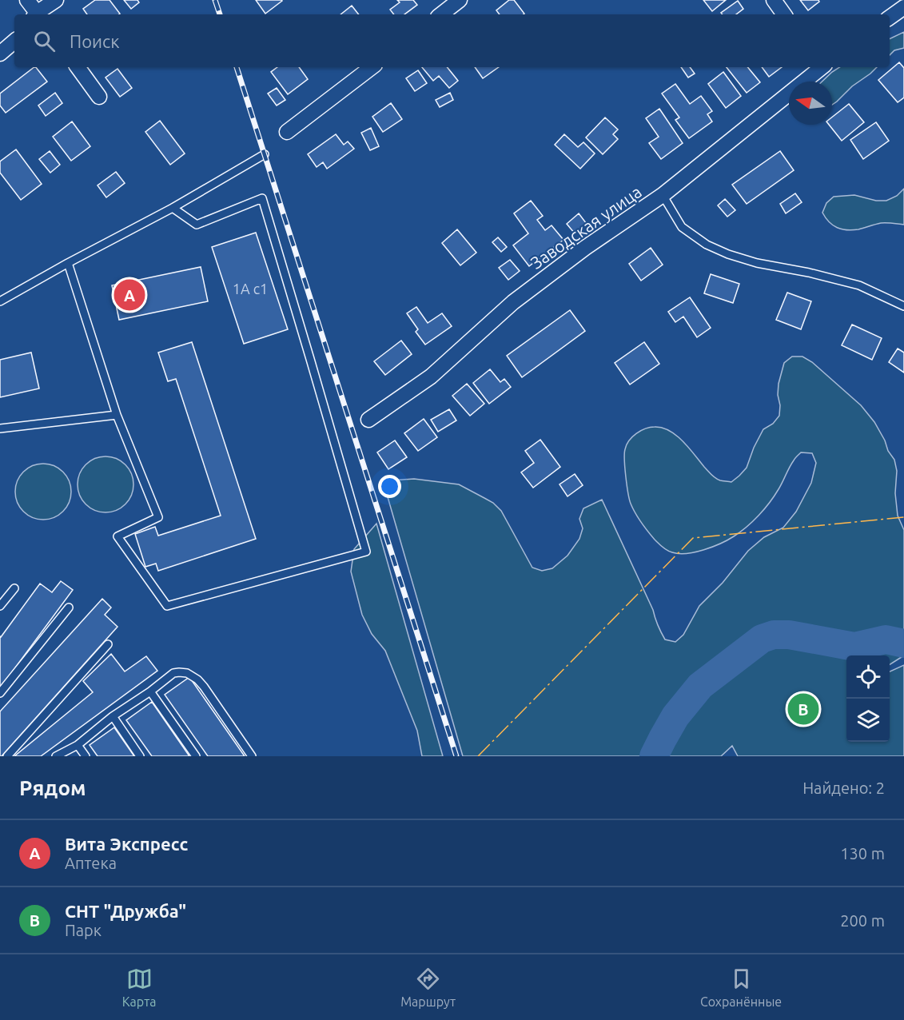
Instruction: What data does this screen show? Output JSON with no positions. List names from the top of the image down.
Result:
{
  "streets": {
    "street": ["Заводская улица"]
  },
  "house_numbers": ["1А с1"],
  "north": "left",
  "page": {
    "search": "Поиск",
    "pins": ["A", "B"],
    "heading": ["Рядом", "Найдено: 2"],
    "list": [
      {
        "mark": "A",
        "name": "Вита Экспресс",
        "note": "Аптека",
        "value": "130 m"
      },
      {
        "mark": "B",
        "name": "СНТ \"Дружба\"",
        "note": "Парк",
        "value": "200 m"
      }
    ],
    "nav": ["Карта", "Маршрут", "Сохранённые"]
  }
}
